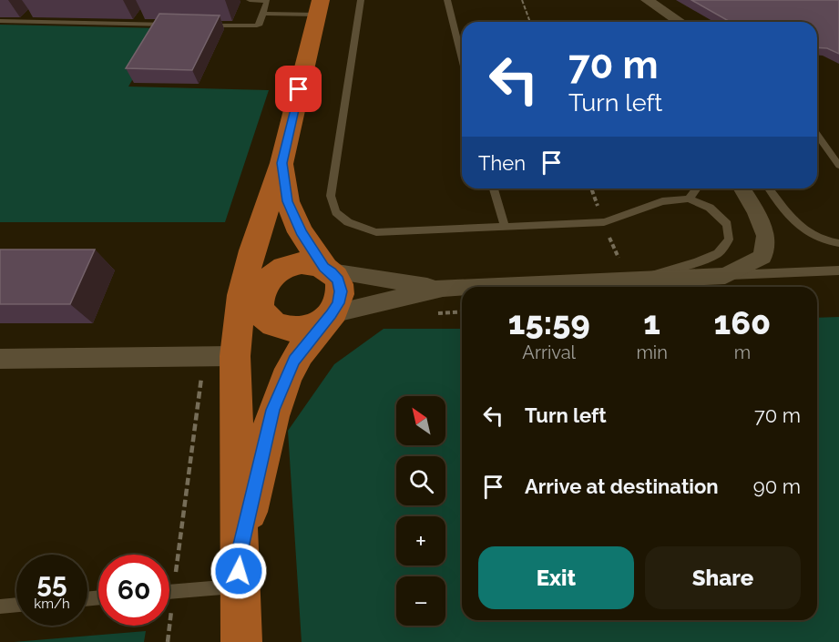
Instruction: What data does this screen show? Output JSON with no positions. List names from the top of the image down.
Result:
{
  "north": "top left",
  "page": {
    "turn": ["70 m", "Turn left"],
    "then": "Then",
    "eta": [
      "15:59",
      "Arrival",
      "1",
      "min",
      "160",
      "m"
    ],
    "list": [
      {
        "name": "Turn left",
        "value": "70 m"
      },
      {
        "name": "Arrive at destination",
        "value": "90 m"
      }
    ],
    "map_buttons": ["+", "−"],
    "buttons": ["Exit", "Share"],
    "speed": "55 km/h",
    "limit": "60"
  }
}
